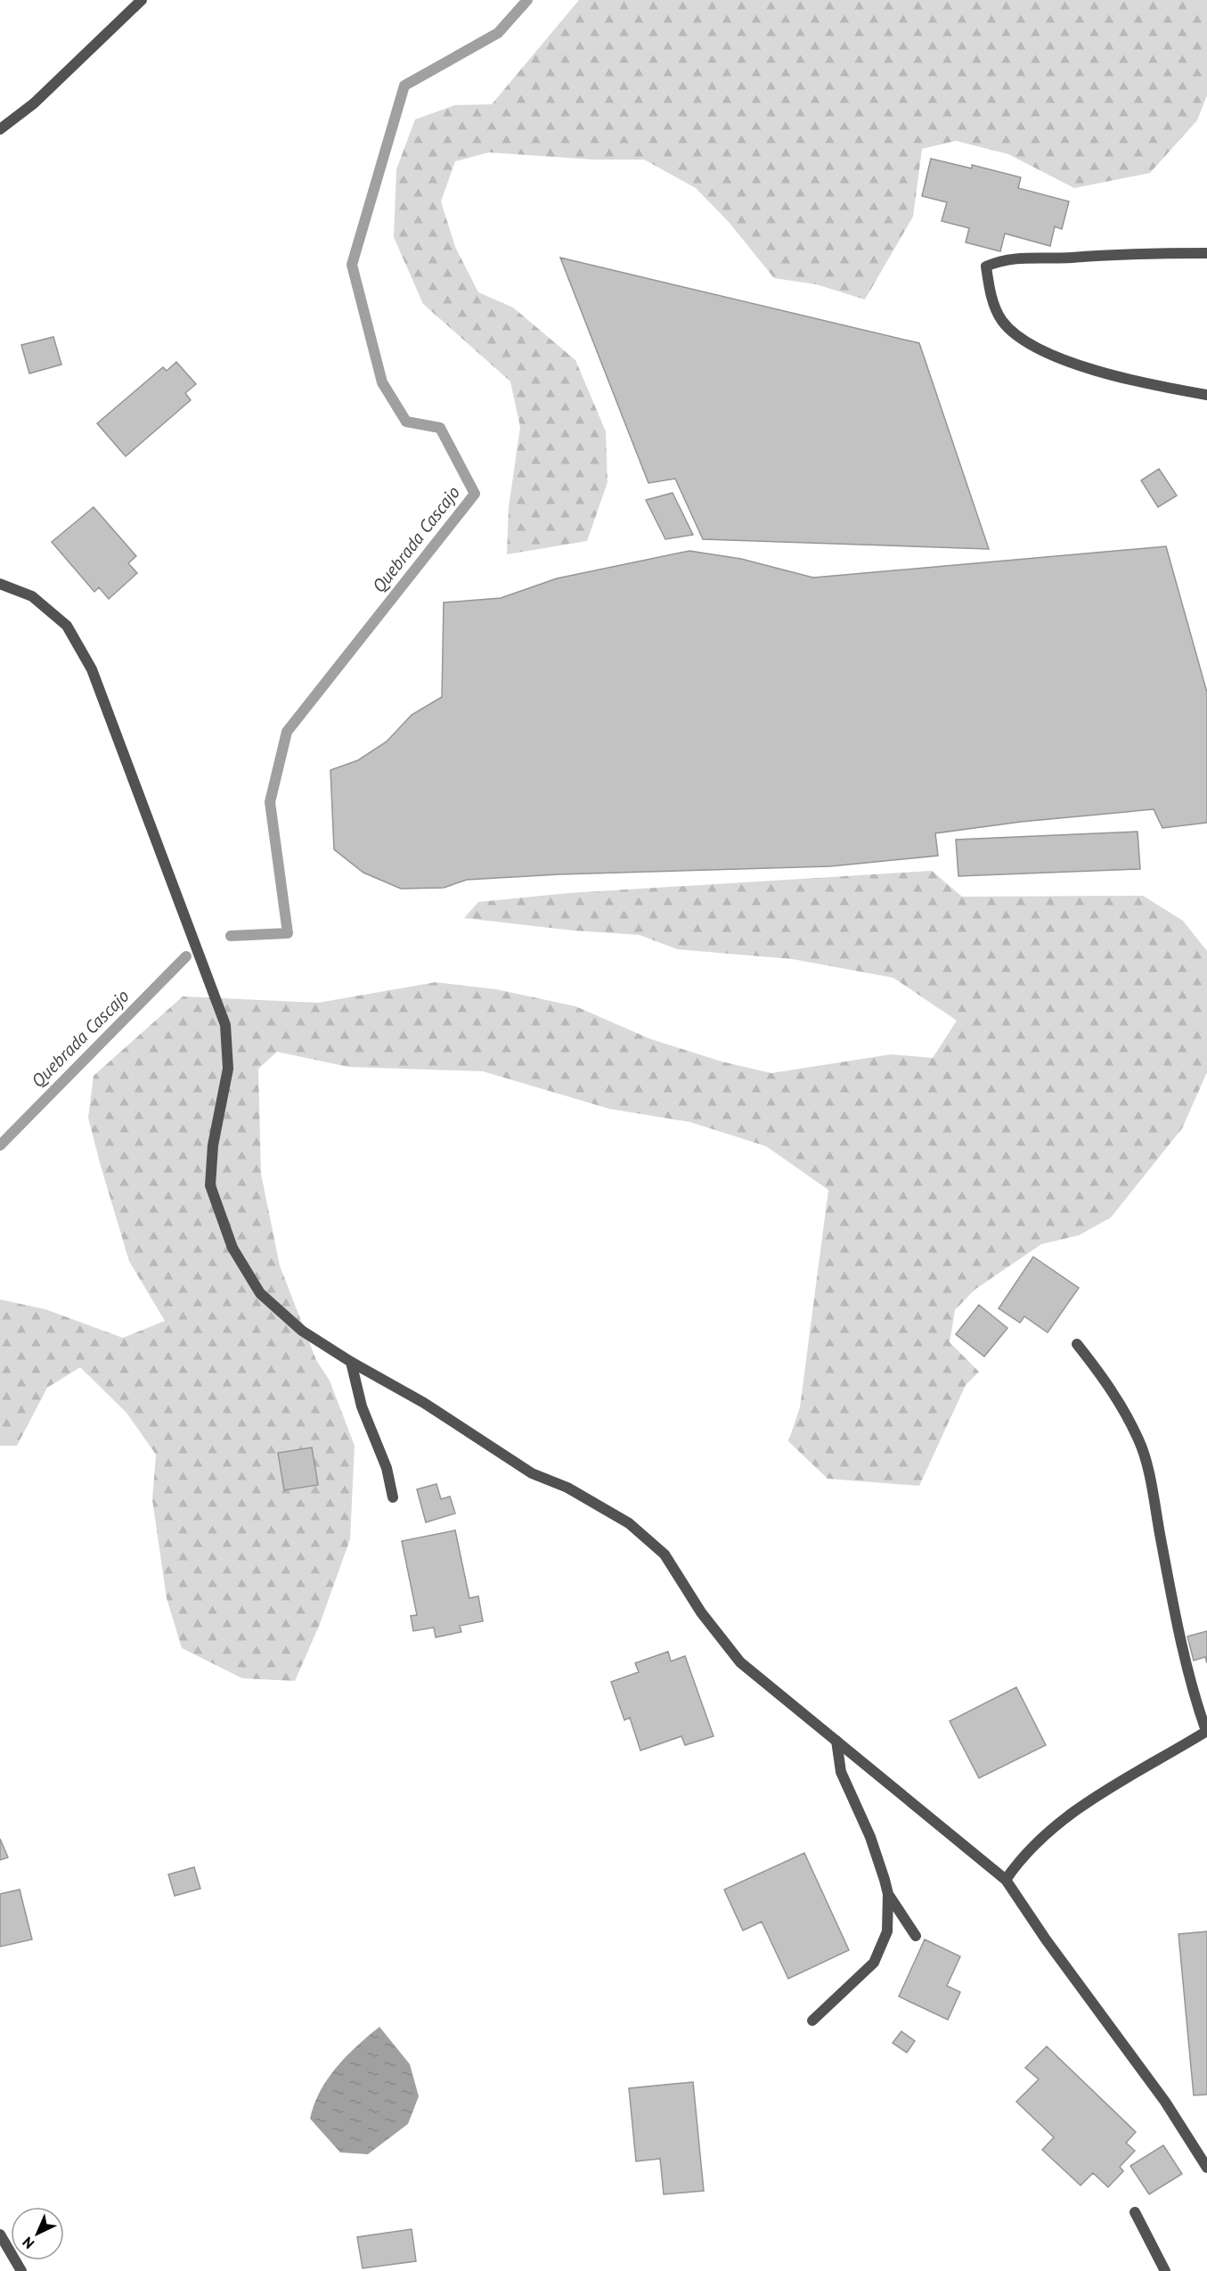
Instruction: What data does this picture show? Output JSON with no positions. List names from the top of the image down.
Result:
{
  "water": ["Quebrada Cascajo"],
  "north": "bottom left"
}
